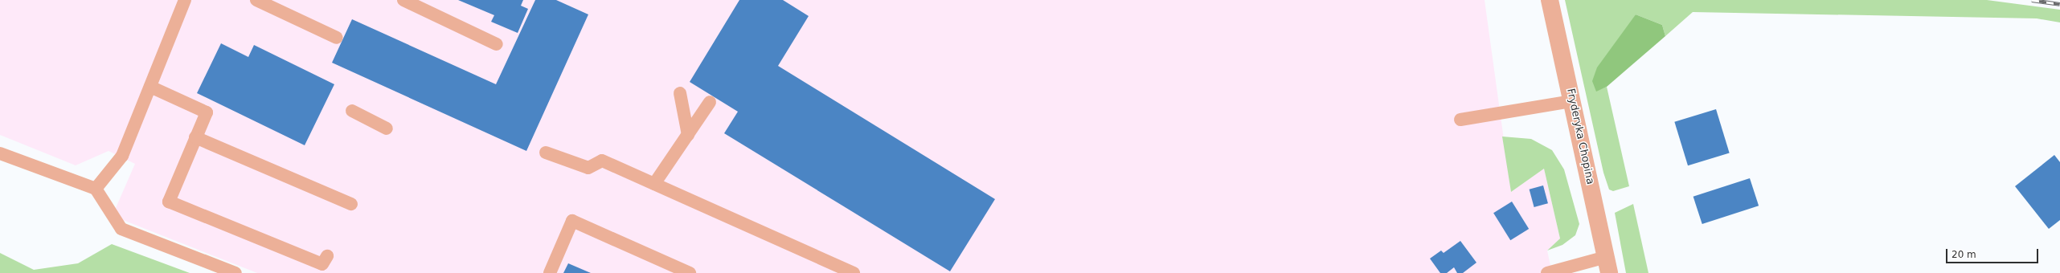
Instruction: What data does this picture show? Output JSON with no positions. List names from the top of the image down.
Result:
{
  "streets": {
    "street": ["Fryderyka Chopina"]
  },
  "scale_bar": "20 m"
}
